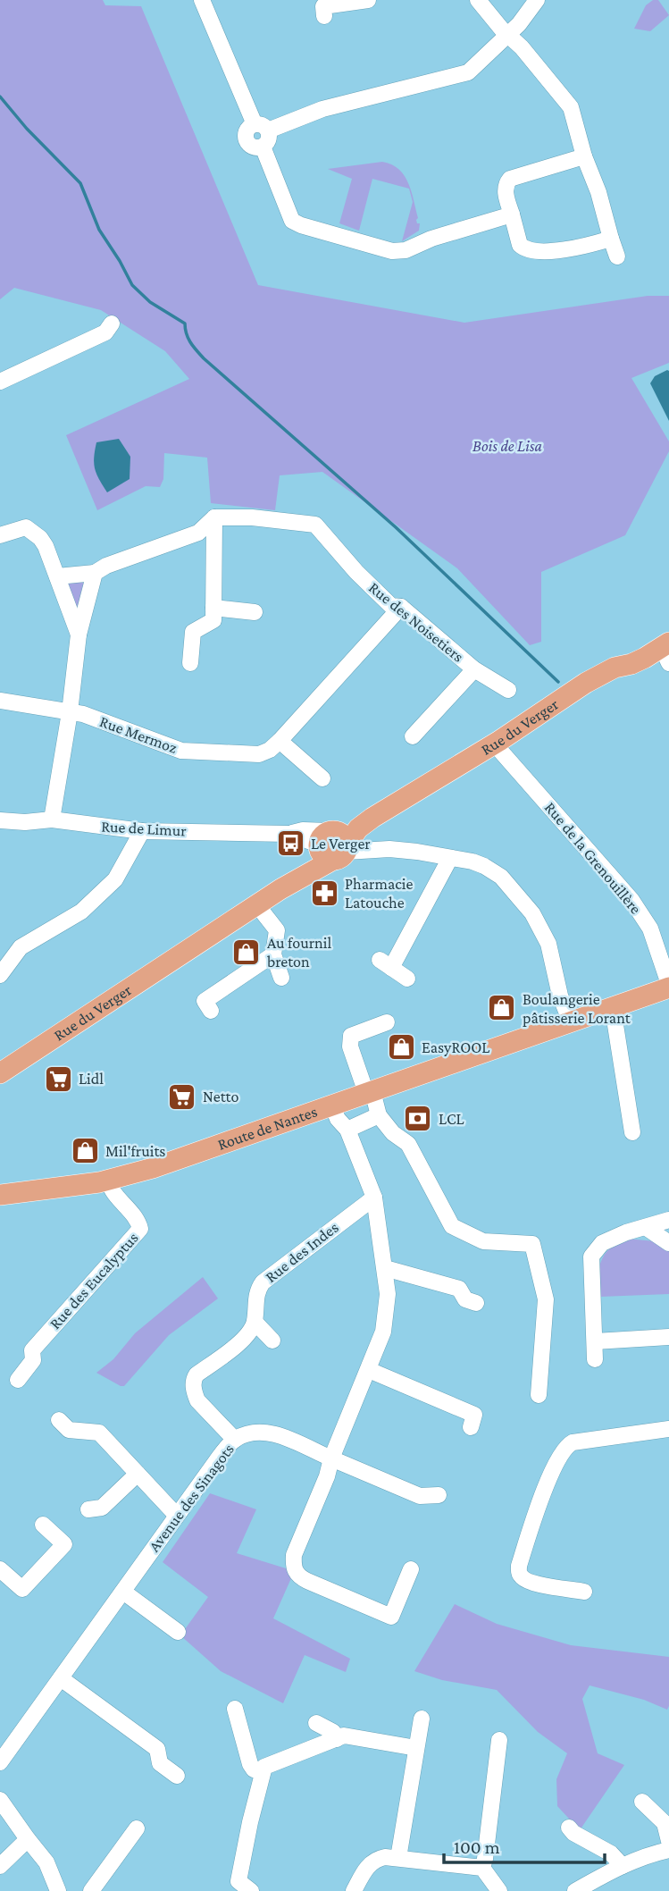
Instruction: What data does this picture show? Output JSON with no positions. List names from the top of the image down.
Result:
{
  "streets": {
    "main road": ["Rue du Verger", "Route de Nantes"],
    "street": [
      "Rue des Noisetiers",
      "Rue Mermoz",
      "Rue de Limur",
      "Rue de la Grenouillère",
      "Rue des Indes",
      "Rue des Eucalyptus",
      "Avenue des Sinagots"
    ]
  },
  "crossings": [
    ["Rue des Noisetiers", "Rue Mermoz"],
    ["Rue du Verger", "Rue de Limur"],
    ["Rue du Verger", "Rue de la Grenouillère"],
    ["Rue de la Grenouillère", "Route de Nantes"],
    ["Route de Nantes", "Rue des Eucalyptus"]
  ],
  "parks": ["Bois de Lisa"],
  "places": {
    "bus stop": ["Le Verger"],
    "pharmacy": ["Pharmacie Latouche"],
    "shop": [
      "Au fournil breton",
      "Boulangerie pâtisserie Lorant",
      "EasyROOL",
      "Mil'fruits"
    ],
    "supermarket": ["Lidl", "Netto"],
    "bank": ["LCL"]
  },
  "scale_bar": "100 m"
}
